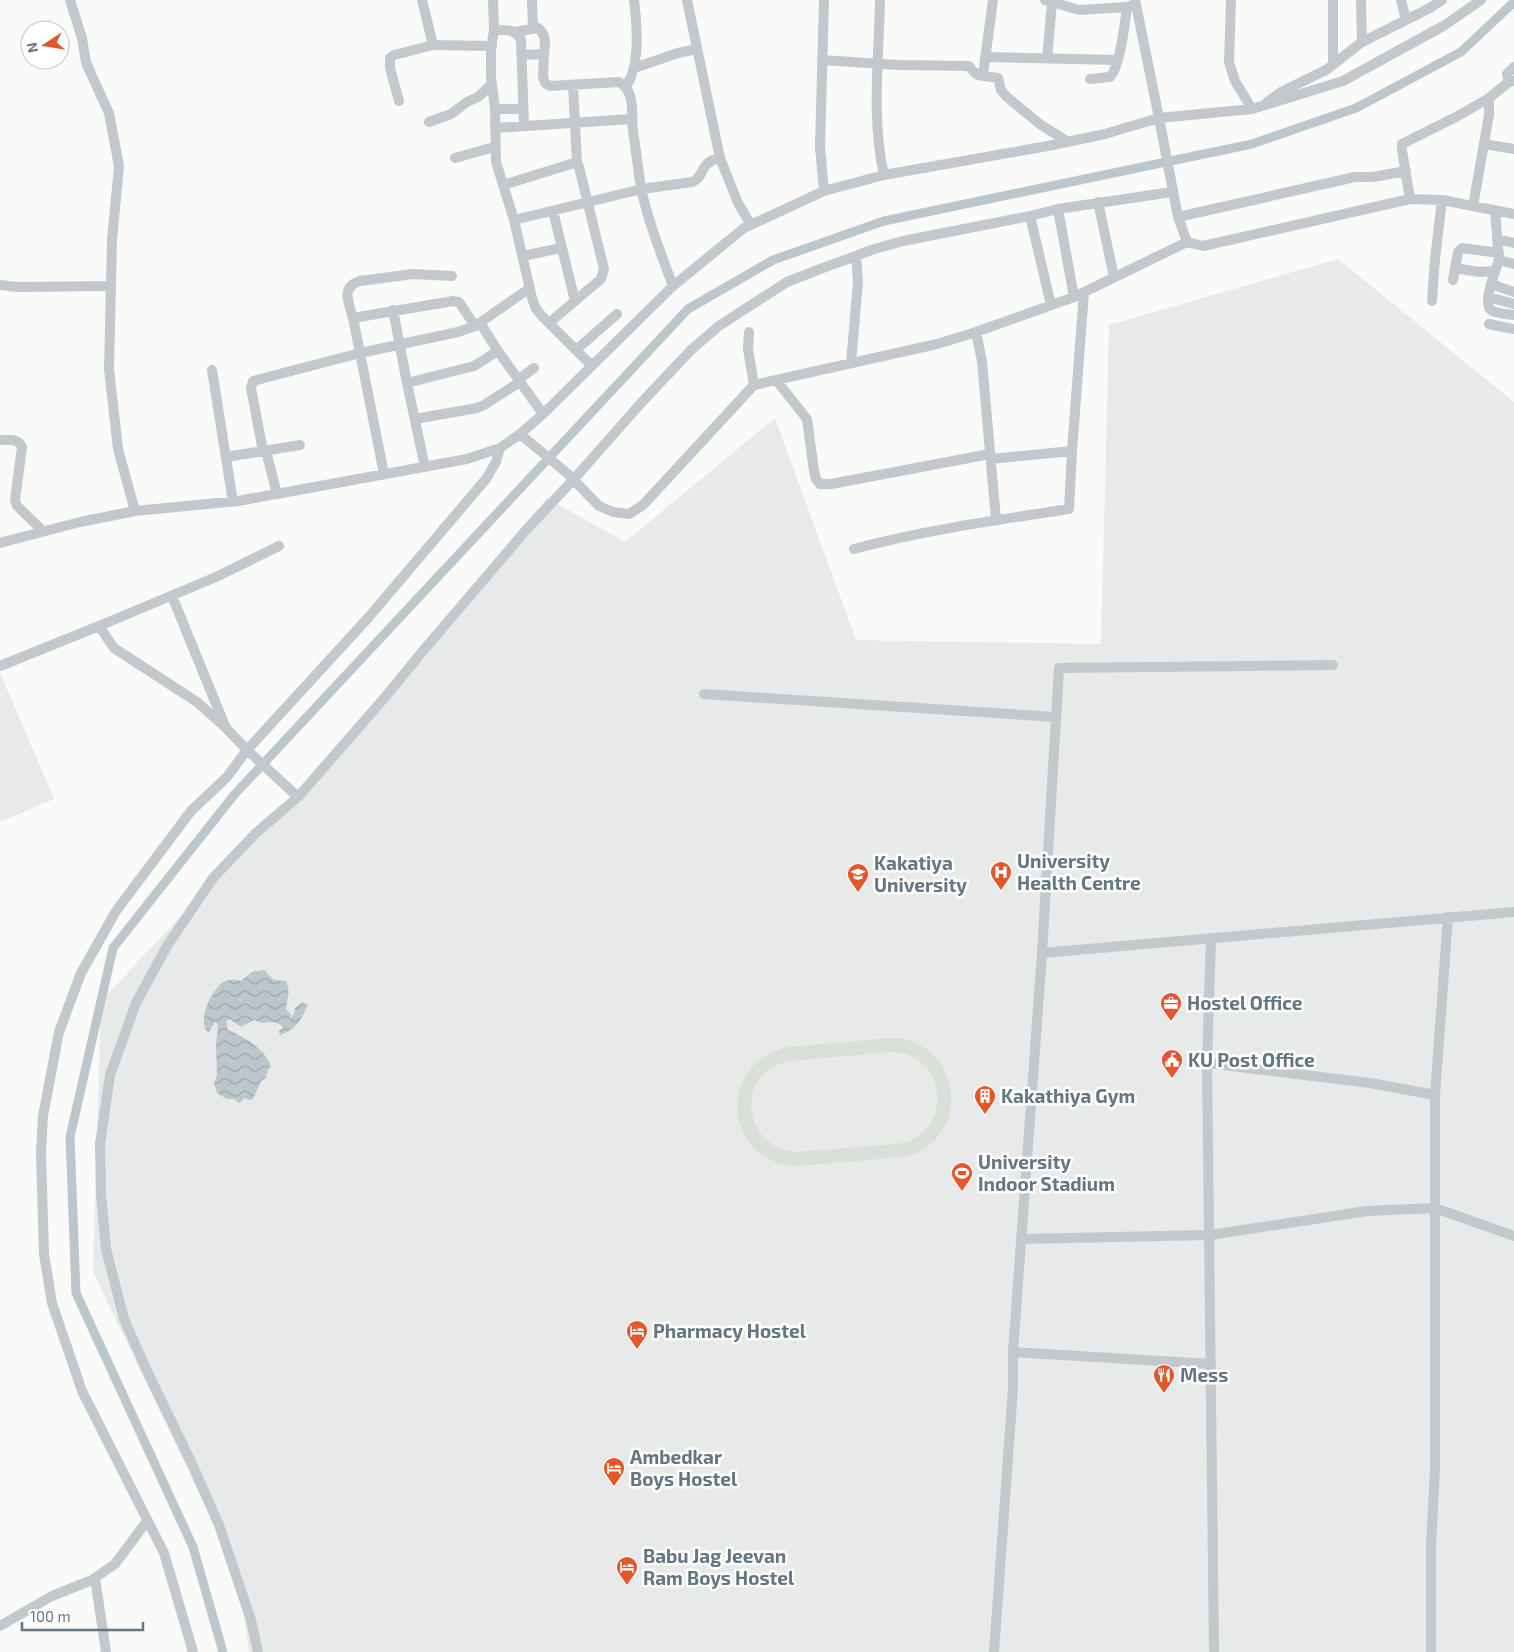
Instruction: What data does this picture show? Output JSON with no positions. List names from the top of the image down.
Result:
{
  "places": {
    "hospital": ["University Health Centre"],
    "school or university": ["Kakatiya University"],
    "office": ["Hostel Office"],
    "public building": ["KU Post Office"],
    "building": ["Kakathiya Gym"],
    "sports": ["University Indoor Stadium"],
    "hotel": ["Pharmacy Hostel", "Ambedkar Boys Hostel", "Babu Jag Jeevan Ram Boys Hostel"],
    "restaurant": ["Mess"]
  },
  "scale_bar": "100 m",
  "north": "left"
}
